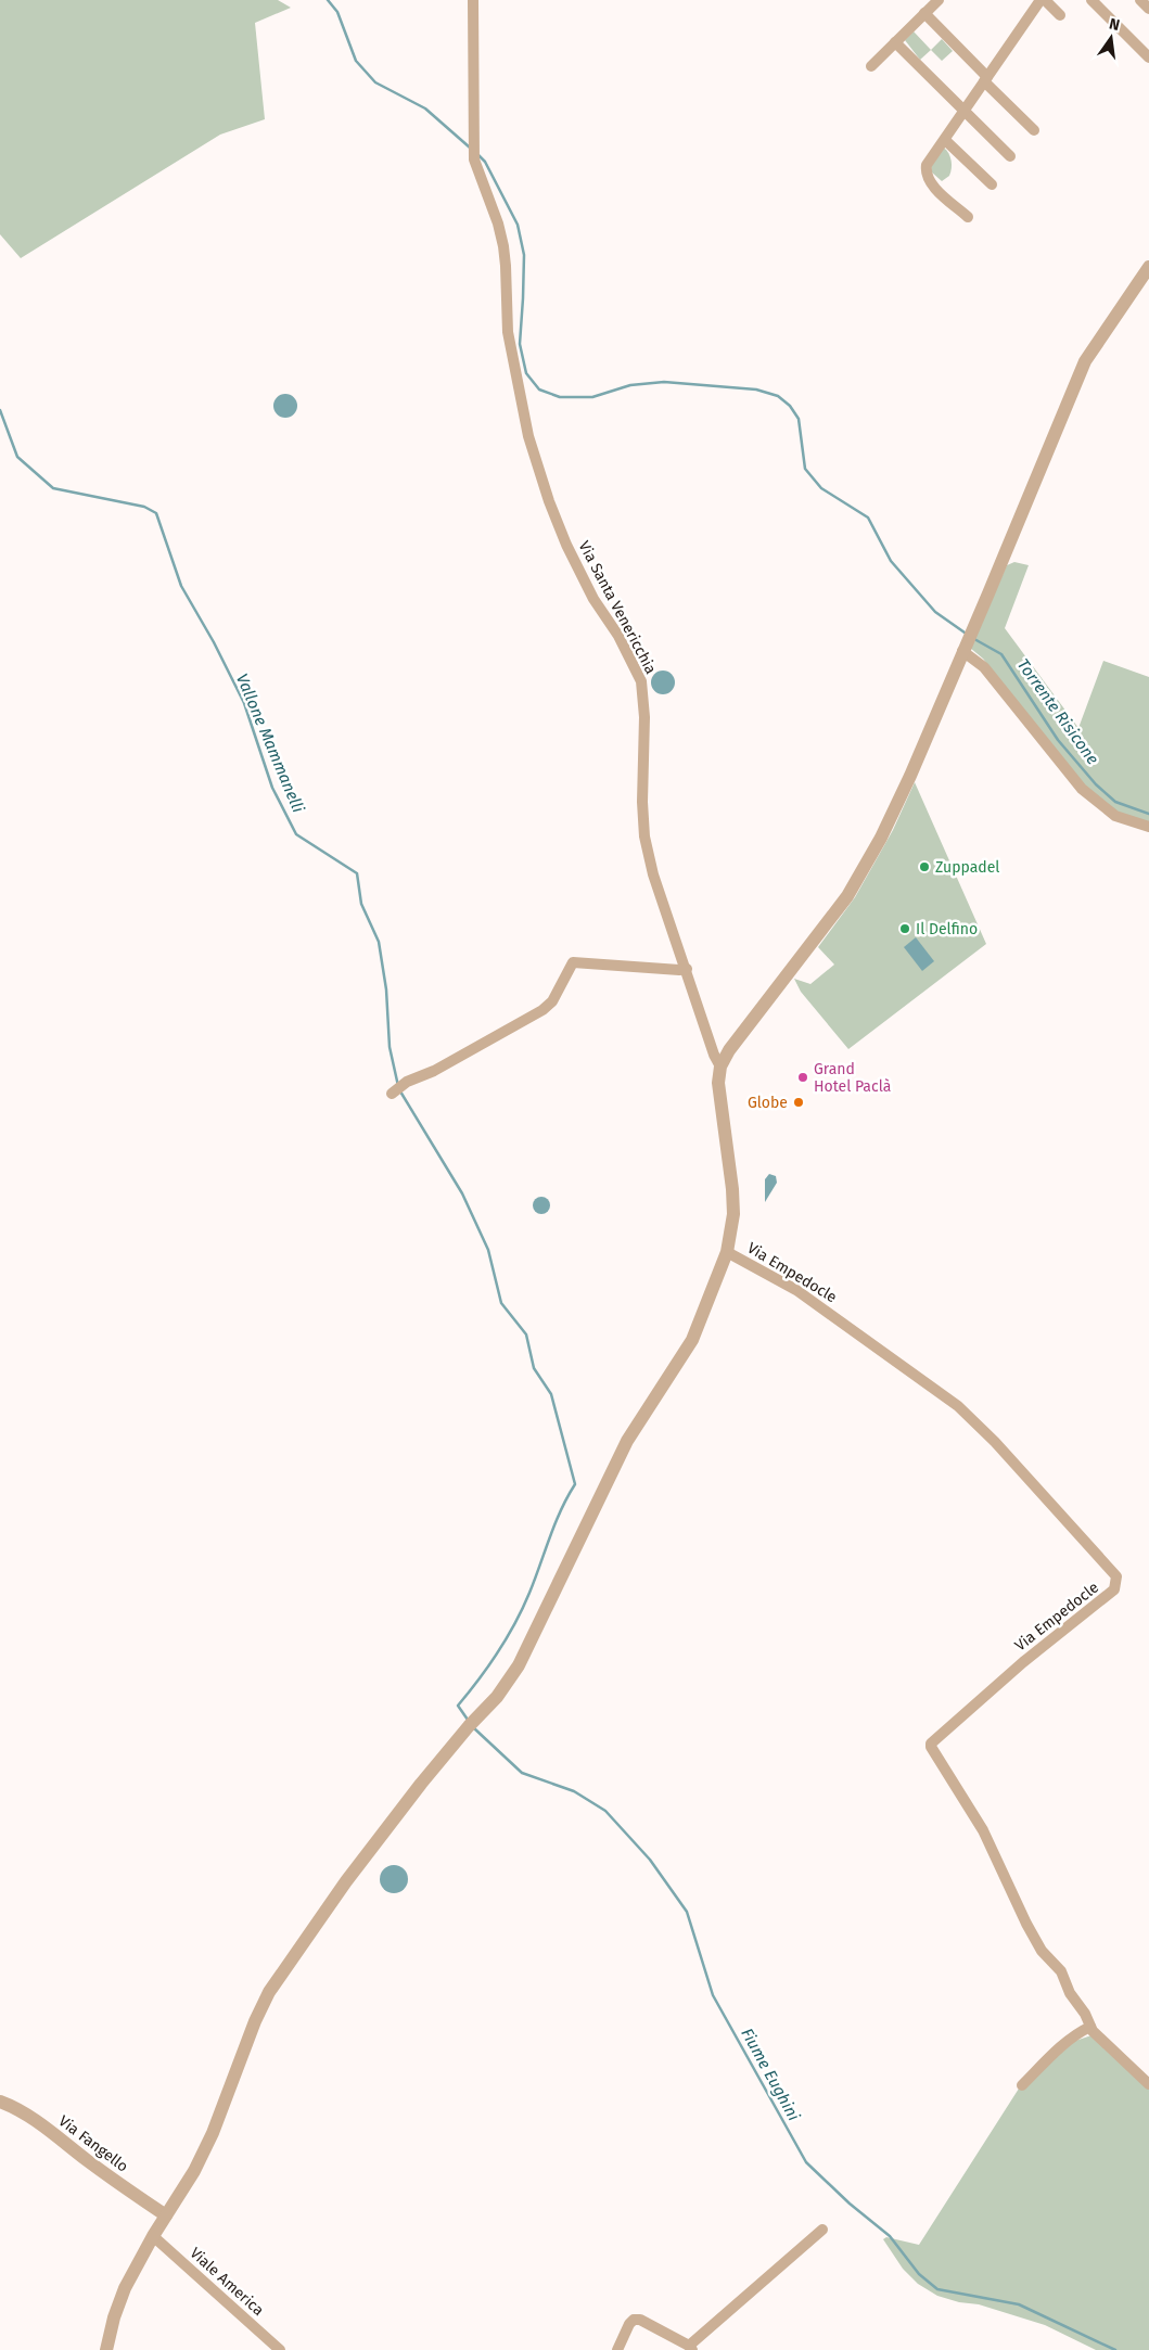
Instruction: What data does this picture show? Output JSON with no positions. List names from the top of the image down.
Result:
{
  "streets": {
    "street": [
      "Via Santa Venericchia",
      "Via Empedocle",
      "Via Fangello",
      "Viale America"
    ]
  },
  "water": ["Torrente Risicone", "Vallone Mammanelli", "Fiume Eughini"],
  "places": [
    "Zuppadel",
    "Il Delfino",
    "Grand Hotel Paclà",
    "Globe"
  ],
  "north": "top"
}
